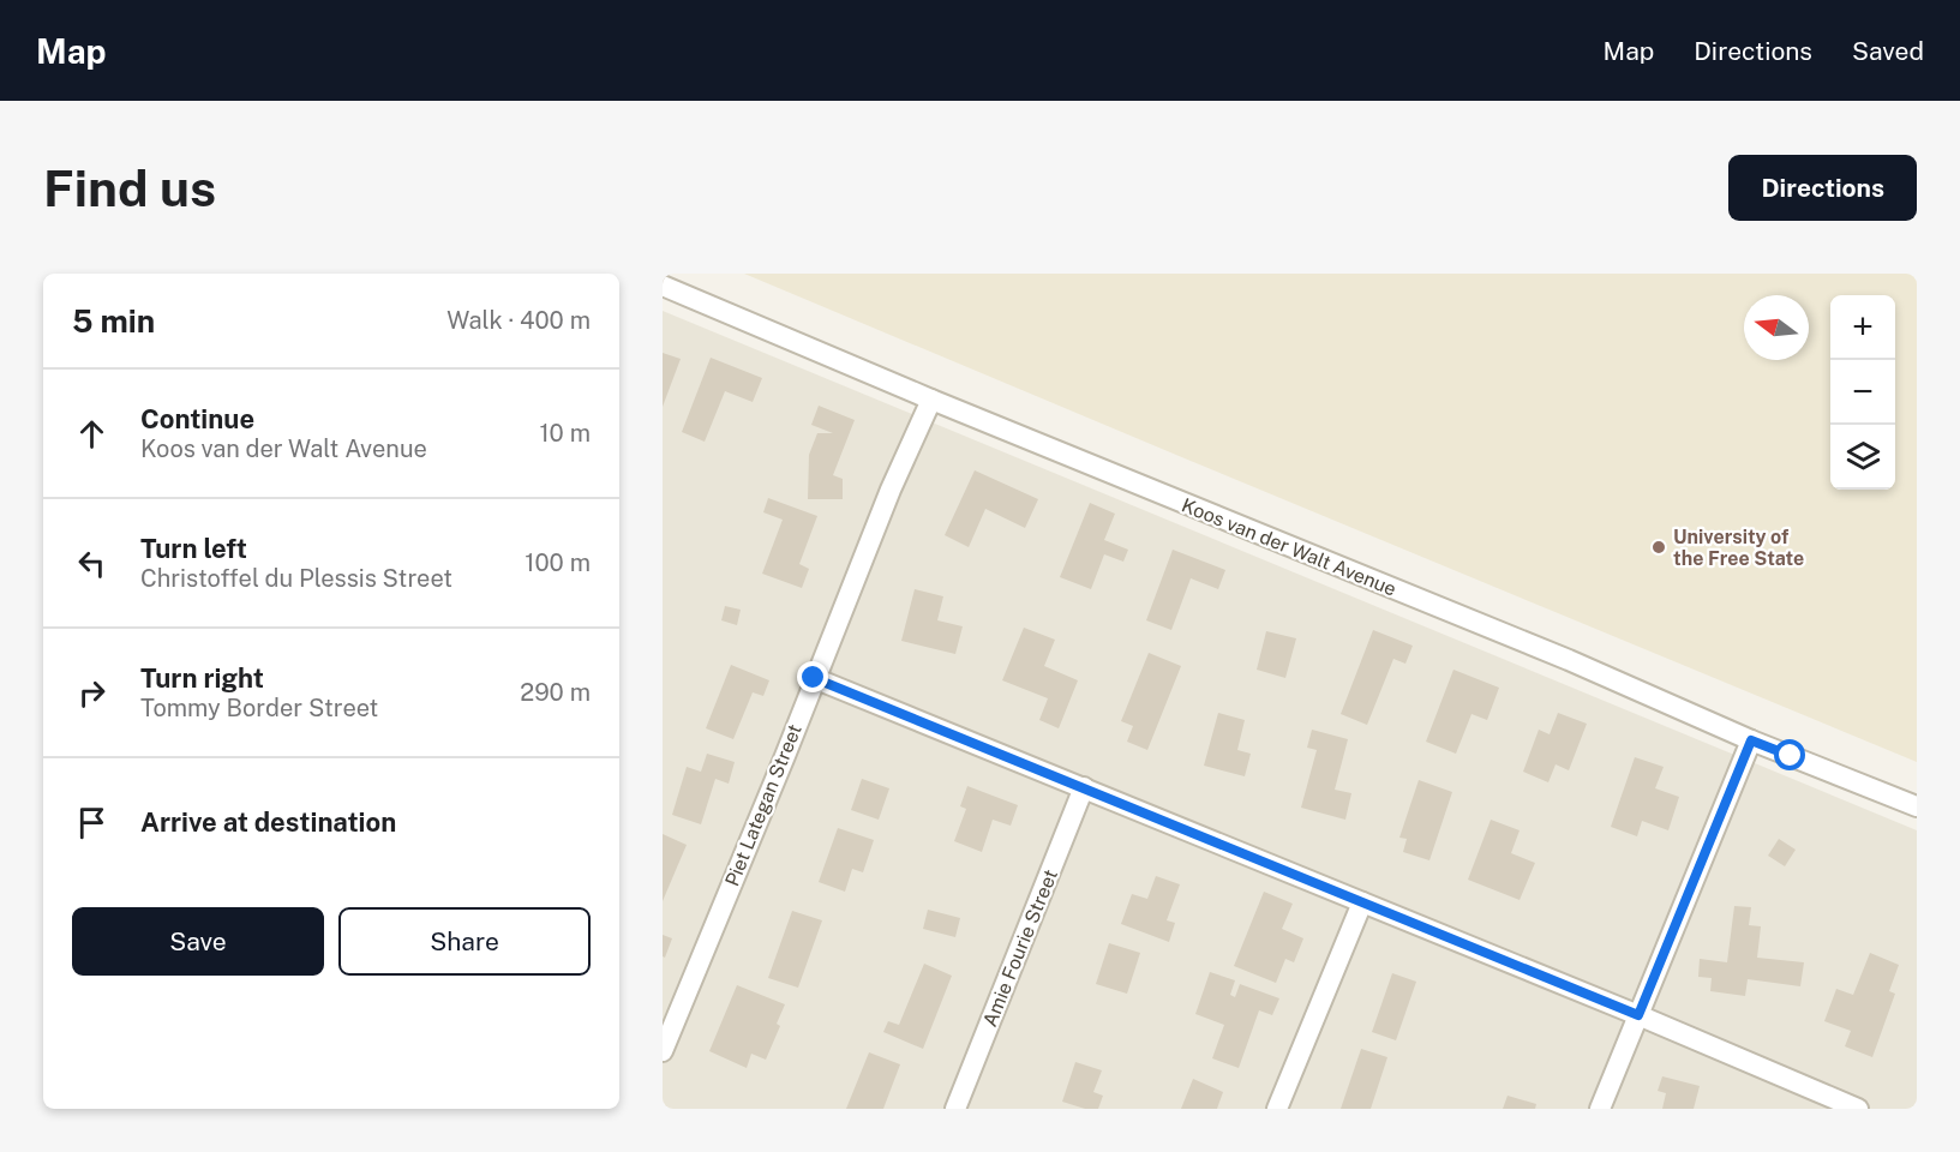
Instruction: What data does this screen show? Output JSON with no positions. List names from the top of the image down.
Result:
{
  "streets": {
    "street": ["Koos van der Walt Avenue", "Piet Lategan Street", "Amie Fourie Street"]
  },
  "crossings": [
    ["Koos van der Walt Avenue", "Piet Lategan Street"]
  ],
  "places": ["University of the Free State"],
  "north": "left",
  "page": {
    "header": "Map",
    "nav": ["Map", "Directions", "Saved"],
    "buttons": [
      "Directions",
      ["Save", "Share"]
    ],
    "title": "Find us",
    "heading": ["5 min", "Walk · 400 m"],
    "map_buttons": ["+", "−"],
    "list": [
      ["Continue", "Koos van der Walt Avenue", "10 m"],
      ["Turn left", "Christoffel du Plessis Street", "100 m"],
      ["Turn right", "Tommy Border Street", "290 m"],
      "Arrive at destination"
    ]
  }
}
